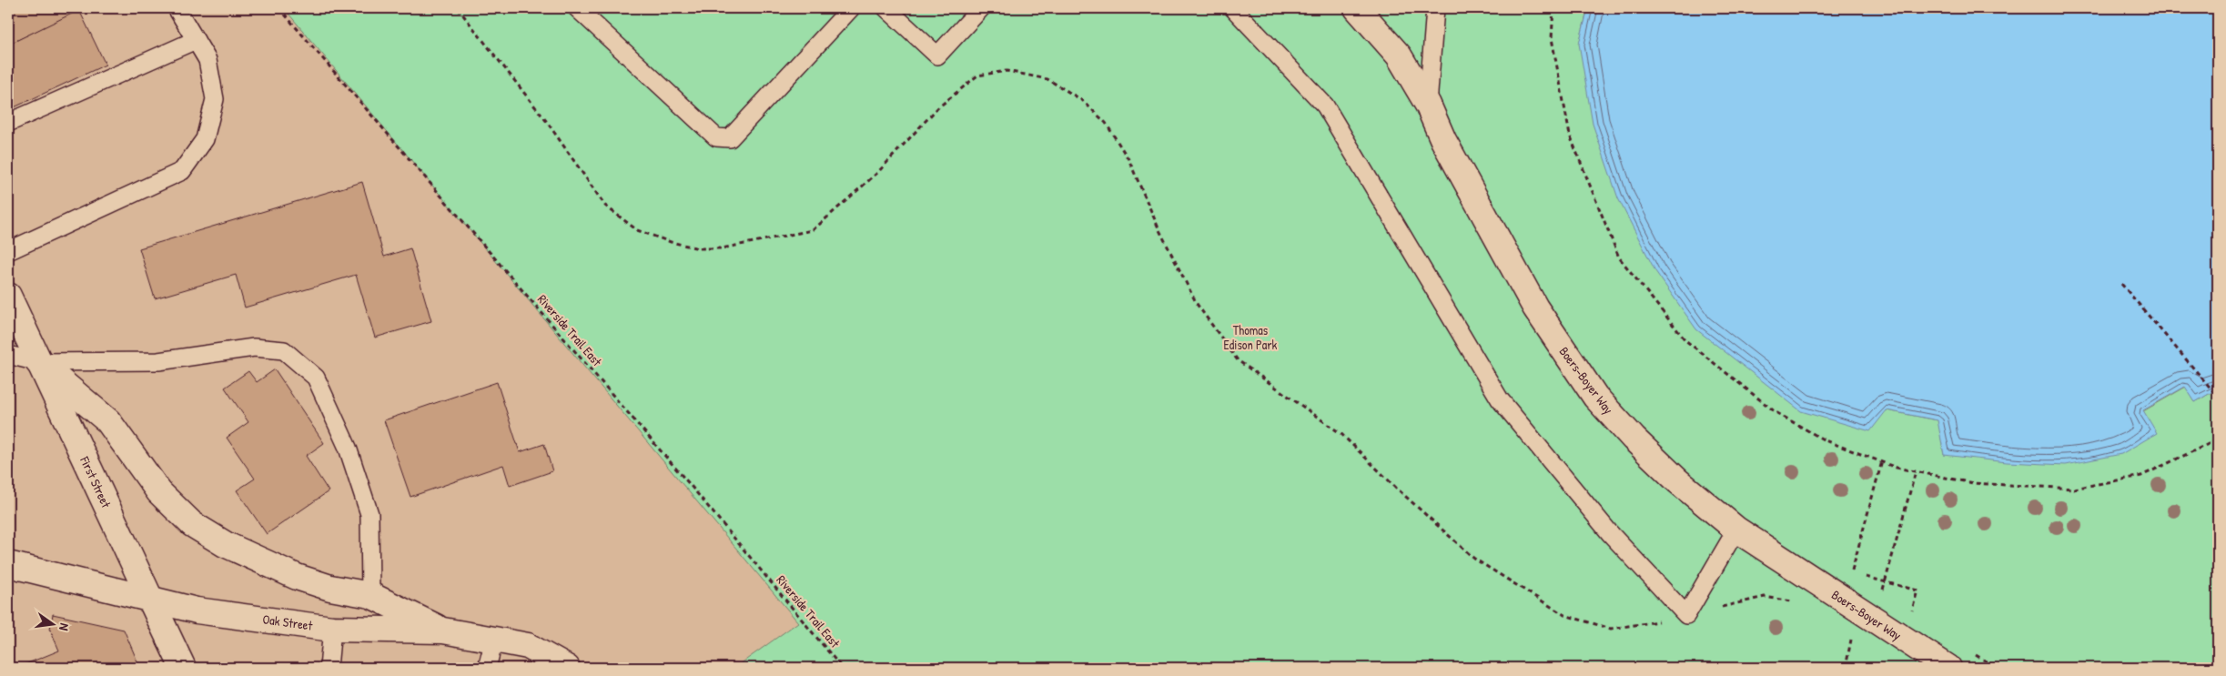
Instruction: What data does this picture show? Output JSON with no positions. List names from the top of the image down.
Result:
{
  "streets": {
    "street": ["Boers-Boyer Way", "First Street", "Oak Street"],
    "path": ["Riverside Trail East"]
  },
  "crossings": [
    ["First Street", "Oak Street"]
  ],
  "parks": ["Thomas Edison Park"],
  "north": "right"
}
